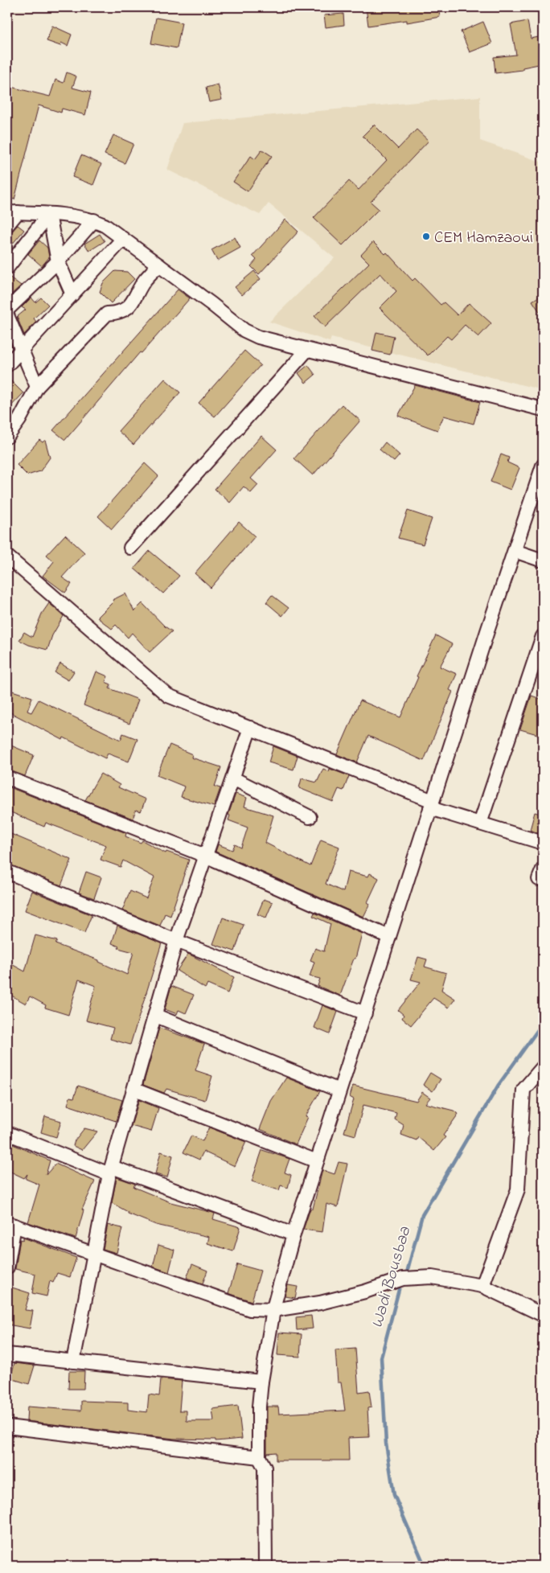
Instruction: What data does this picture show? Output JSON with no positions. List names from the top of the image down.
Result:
{
  "water": ["Wadi Bousbaa"],
  "places": ["CEM Hamzaoui"]
}
